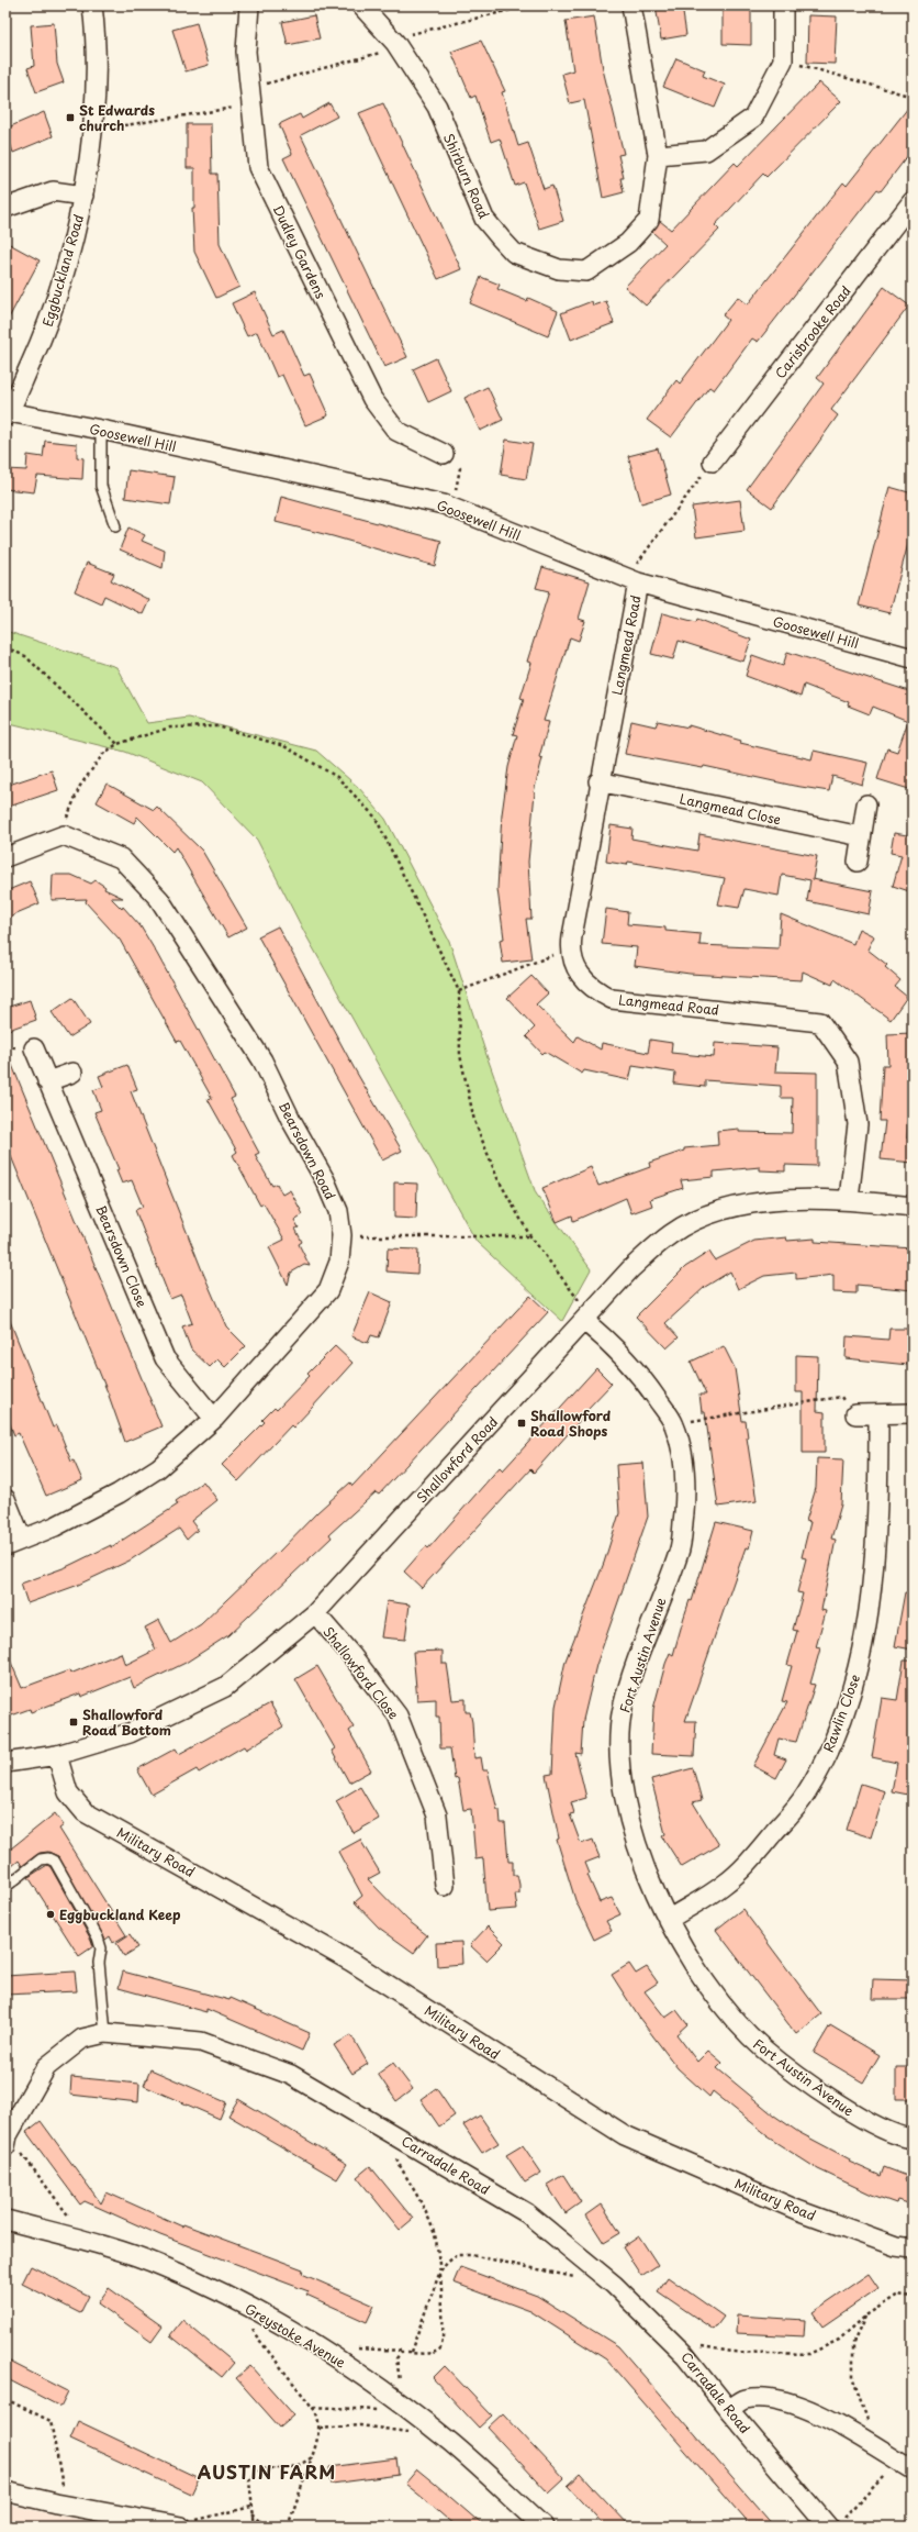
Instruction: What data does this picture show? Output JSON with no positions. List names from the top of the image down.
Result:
{
  "streets": {
    "street": [
      "Shirburn Road",
      "Dudley Gardens",
      "Eggbuckland Road",
      "Carisbrooke Road",
      "Goosewell Hill",
      "Langmead Road",
      "Langmead Close",
      "Bearsdown Road",
      "Bearsdown Close",
      "Shallowford Road",
      "Fort Austin Avenue",
      "Shallowford Close",
      "Rawlin Close",
      "Military Road",
      "Carradale Road",
      "Greystoke Avenue"
    ]
  },
  "crossings": [
    ["Eggbuckland Road", "Goosewell Hill"],
    ["Goosewell Hill", "Langmead Road"],
    ["Langmead Road", "Langmead Close"],
    ["Langmead Road", "Shallowford Road"],
    ["Bearsdown Road", "Bearsdown Close"],
    ["Shallowford Road", "Fort Austin Avenue"],
    ["Shallowford Road", "Shallowford Close"],
    ["Shallowford Road", "Military Road"],
    ["Fort Austin Avenue", "Rawlin Close"]
  ],
  "districts": ["AUSTIN FARM"],
  "places": {
    "transit": ["St Edwards church", "Shallowford Road Shops", "Shallowford Road Bottom"],
    "other": ["Eggbuckland Keep"]
  }
}
